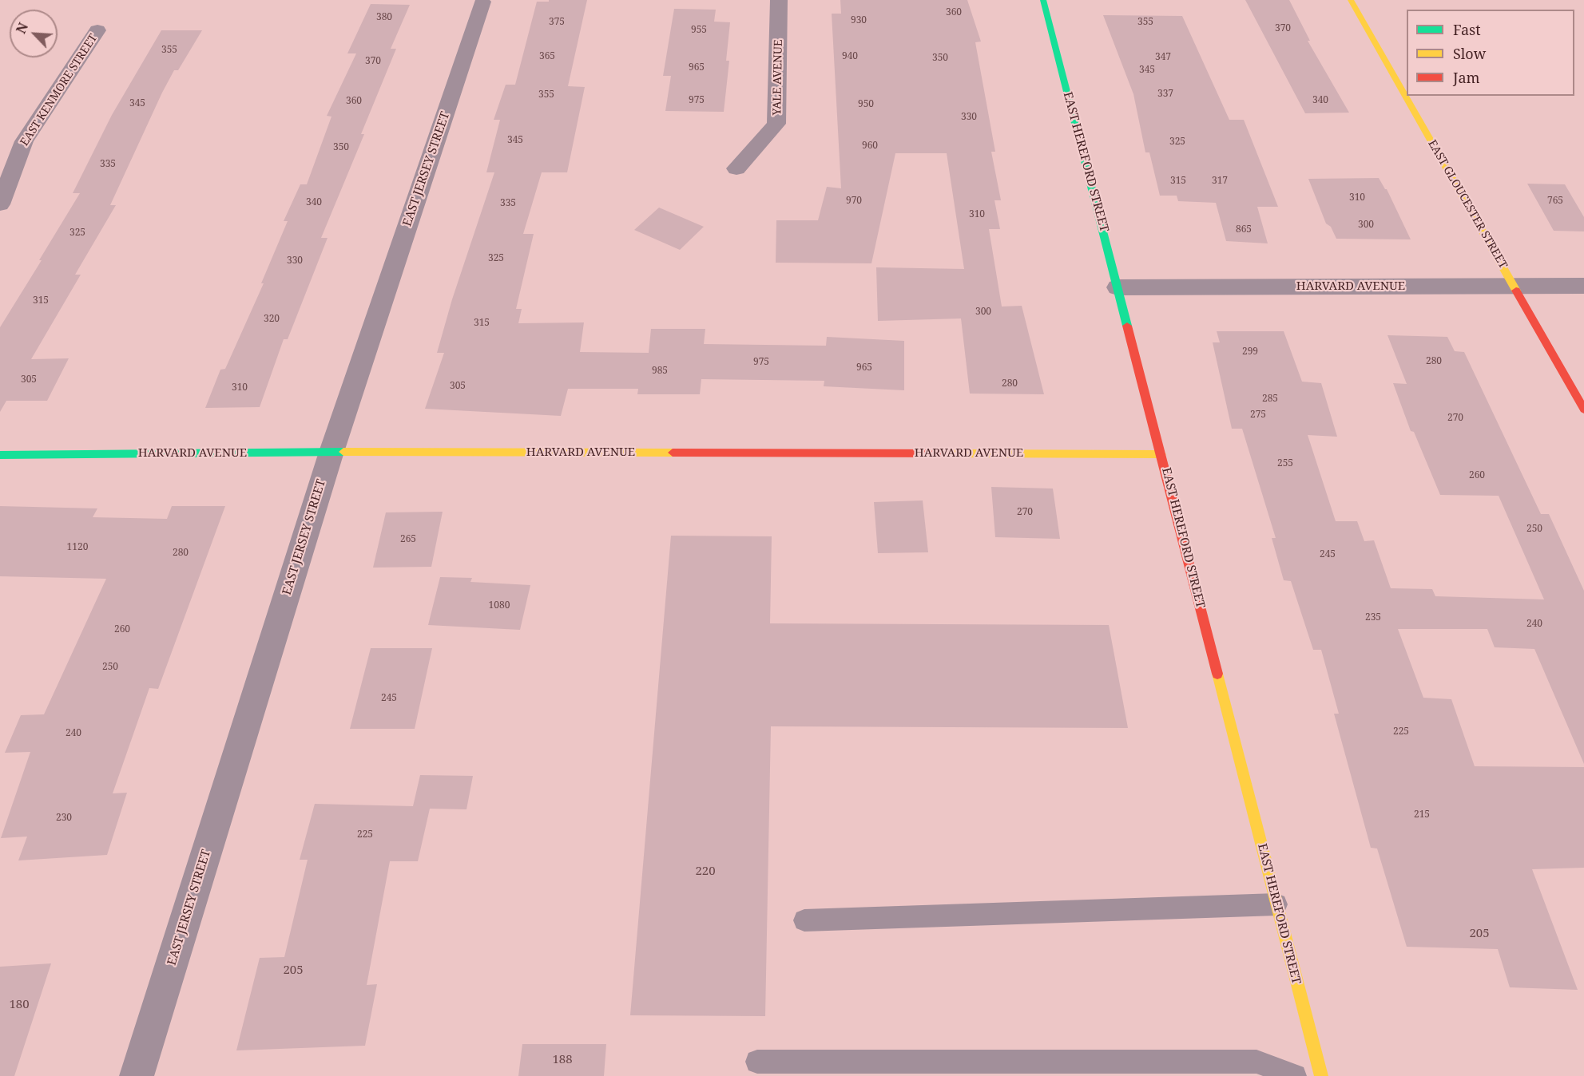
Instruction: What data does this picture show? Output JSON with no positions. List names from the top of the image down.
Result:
{
  "streets": {
    "street": [
      "YALE AVENUE",
      "EAST KENMORE STREET",
      "EAST HEREFORD STREET",
      "EAST JERSEY STREET",
      "EAST GLOUCESTER STREET",
      "HARVARD AVENUE"
    ]
  },
  "crossings": [
    ["EAST HEREFORD STREET", "HARVARD AVENUE"],
    ["EAST JERSEY STREET", "HARVARD AVENUE"],
    ["EAST GLOUCESTER STREET", "HARVARD AVENUE"]
  ],
  "house_numbers": [
    "360",
    "380",
    "930",
    "375",
    "355",
    "370",
    "955",
    "355",
    "365",
    "940",
    "347",
    "350",
    "370",
    "965",
    "345",
    "337",
    "355",
    "975",
    "340",
    "360",
    "345",
    "950",
    "330",
    "345",
    "325",
    "960",
    "350",
    "335",
    "315",
    "317",
    "310",
    "970",
    "765",
    "340",
    "335",
    "310",
    "300",
    "865",
    "325",
    "325",
    "330",
    "315",
    "300",
    "320",
    "315",
    "299",
    "280",
    "975",
    "965",
    "985",
    "305",
    "280",
    "305",
    "310",
    "285",
    "275",
    "270",
    "255",
    "260",
    "270",
    "250",
    "265",
    "1120",
    "280",
    "245",
    "1080",
    "235",
    "240",
    "260",
    "250",
    "245",
    "225",
    "240",
    "215",
    "230",
    "225",
    "220",
    "205",
    "205",
    "180",
    "188"
  ],
  "legend": ["Fast", "Slow", "Jam"],
  "north": "top left"
}
